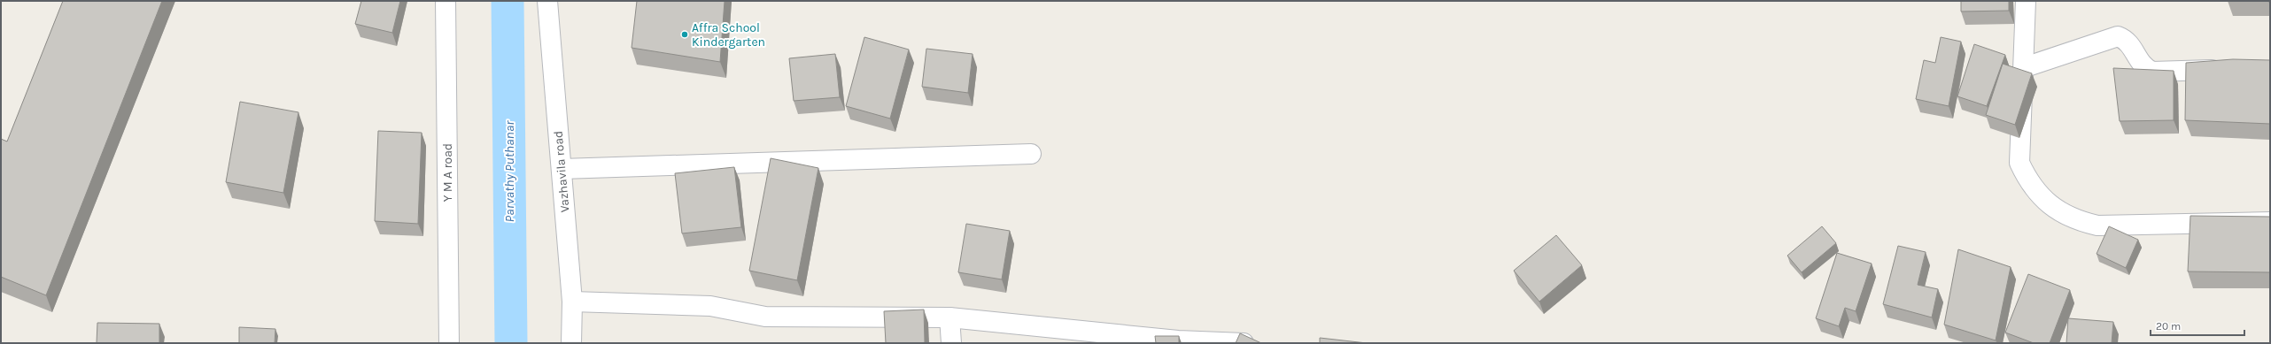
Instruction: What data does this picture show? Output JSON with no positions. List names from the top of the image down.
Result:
{
  "streets": {
    "street": ["Vazhavila road", "Y M A road"]
  },
  "water": ["Parvathy Puthanar"],
  "places": ["Affra School Kindergarten"],
  "scale_bar": "20 m"
}
